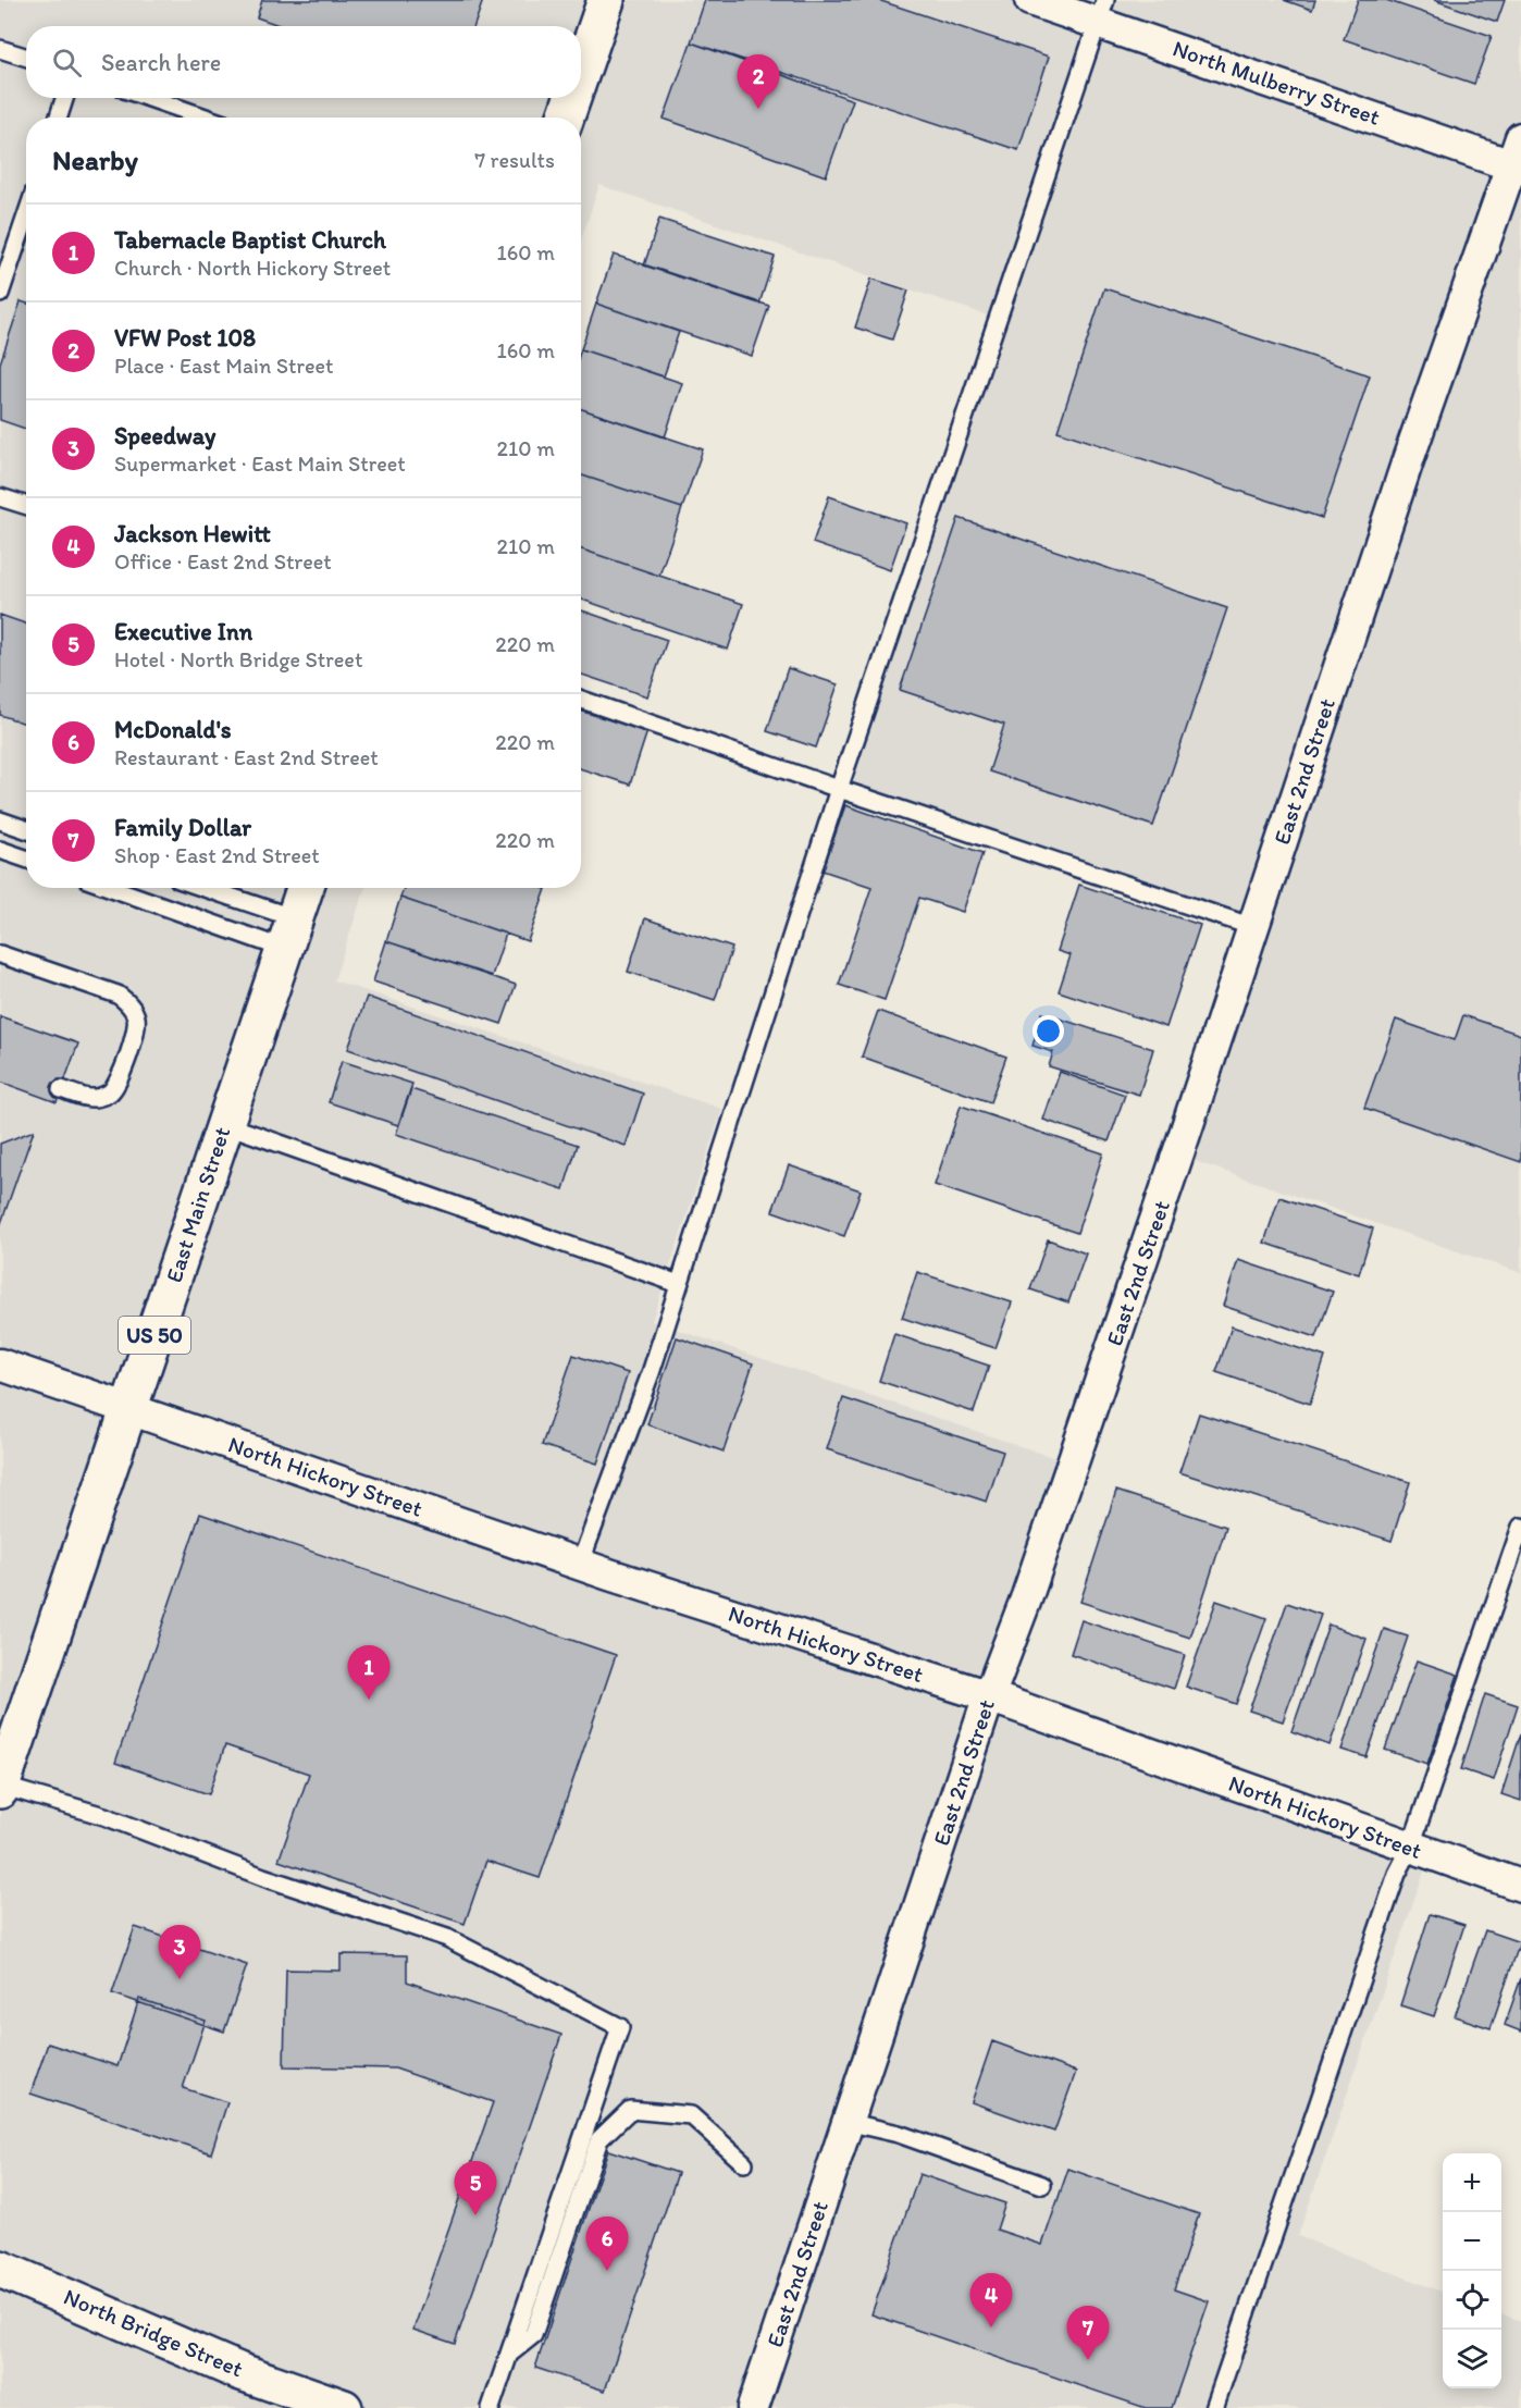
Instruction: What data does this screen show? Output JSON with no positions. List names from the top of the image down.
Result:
{
  "streets": {
    "main road": ["East Main Street", "US 50", "North Bridge Street"],
    "street": ["North Mulberry Street", "East 2nd Street", "North Hickory Street"]
  },
  "crossings": [
    ["North Mulberry Street", "East 2nd Street"],
    ["East 2nd Street", "North Hickory Street"],
    ["East Main Street", "North Hickory Street"]
  ],
  "page": {
    "search": "Search here",
    "pins": [
      "2",
      "1",
      "3",
      "5",
      "6",
      "4",
      "7"
    ],
    "heading": ["Nearby", "7 results"],
    "list": [
      {
        "mark": "1",
        "name": "Tabernacle Baptist Church",
        "note": "Church · North Hickory Street",
        "value": "160 m"
      },
      {
        "mark": "2",
        "name": "VFW Post 108",
        "note": "Place · East Main Street",
        "value": "160 m"
      },
      {
        "mark": "3",
        "name": "Speedway",
        "note": "Supermarket · East Main Street",
        "value": "210 m"
      },
      {
        "mark": "4",
        "name": "Jackson Hewitt",
        "note": "Office · East 2nd Street",
        "value": "210 m"
      },
      {
        "mark": "5",
        "name": "Executive Inn",
        "note": "Hotel · North Bridge Street",
        "value": "220 m"
      },
      {
        "mark": "6",
        "name": "McDonald's",
        "note": "Restaurant · East 2nd Street",
        "value": "220 m"
      },
      {
        "mark": "7",
        "name": "Family Dollar",
        "note": "Shop · East 2nd Street",
        "value": "220 m"
      }
    ],
    "map_buttons": ["+", "−"]
  }
}
